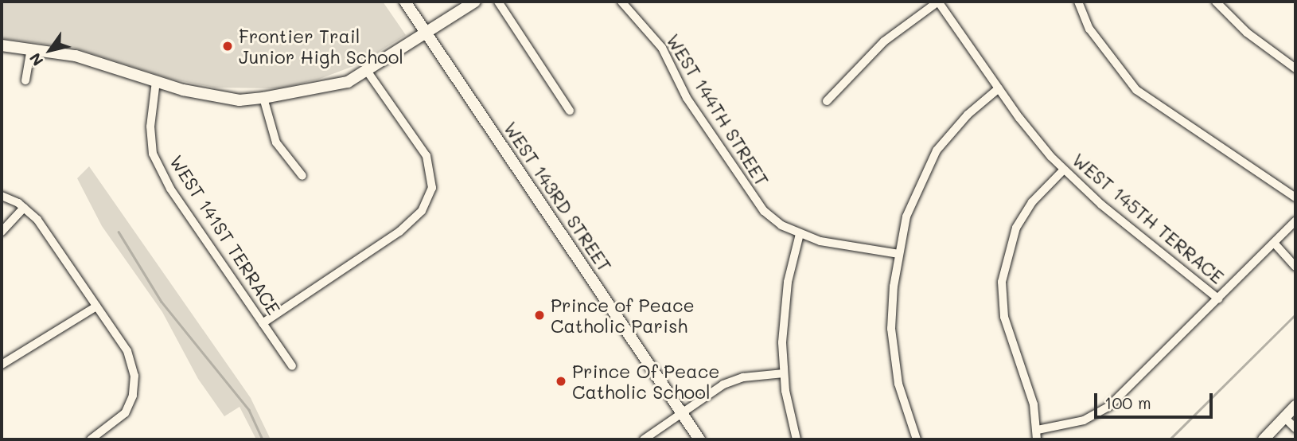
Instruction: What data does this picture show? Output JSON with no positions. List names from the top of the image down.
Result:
{
  "streets": {
    "street": [
      "WEST 144TH STREET",
      "WEST 143RD STREET",
      "WEST 145TH TERRACE",
      "WEST 141ST TERRACE"
    ]
  },
  "places": ["Frontier Trail Junior High School", "Prince of Peace Catholic Parish", "Prince Of Peace Catholic School"],
  "scale_bar": "100 m",
  "north": "bottom left"
}
